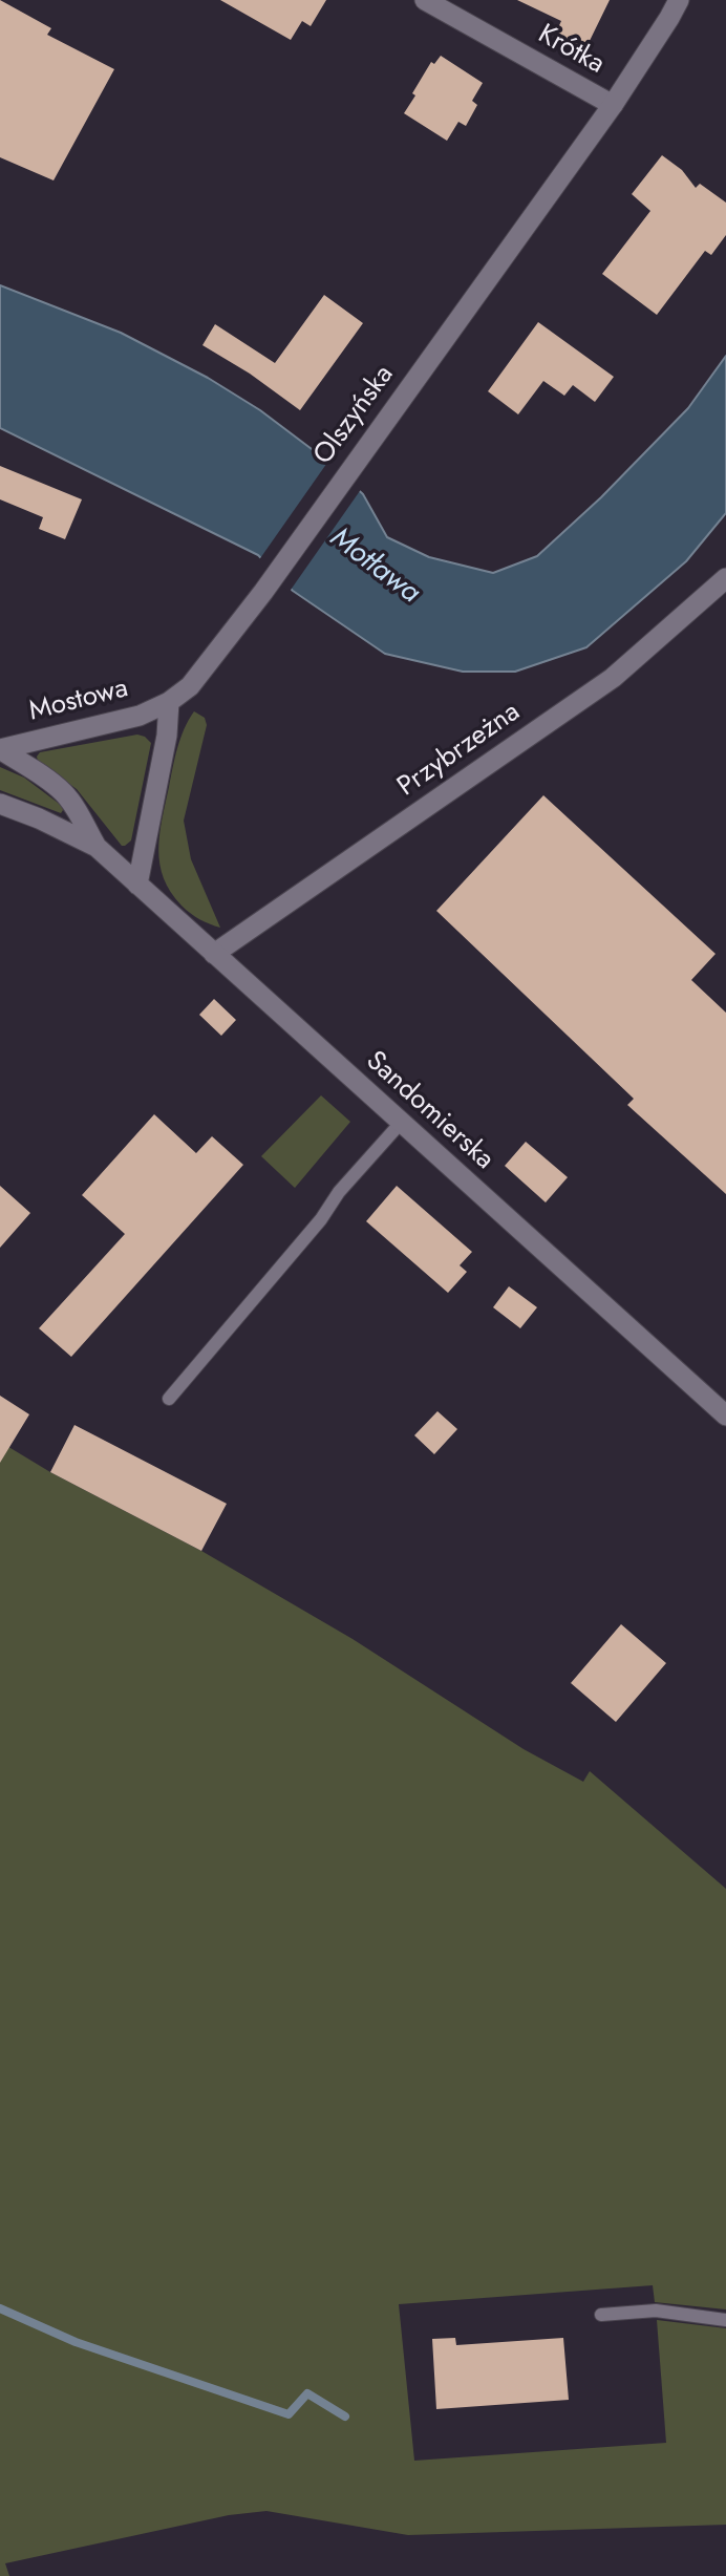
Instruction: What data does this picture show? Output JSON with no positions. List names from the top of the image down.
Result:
{
  "streets": {
    "street": [
      "Krótka",
      "Olszyńska",
      "Mostowa",
      "Przybrzeżna",
      "Sandomierska"
    ]
  },
  "crossings": [
    ["Krótka", "Olszyńska"],
    ["Olszyńska", "Mostowa"],
    ["Mostowa", "Sandomierska"],
    ["Przybrzeżna", "Sandomierska"]
  ],
  "water": ["Motława"]
}
